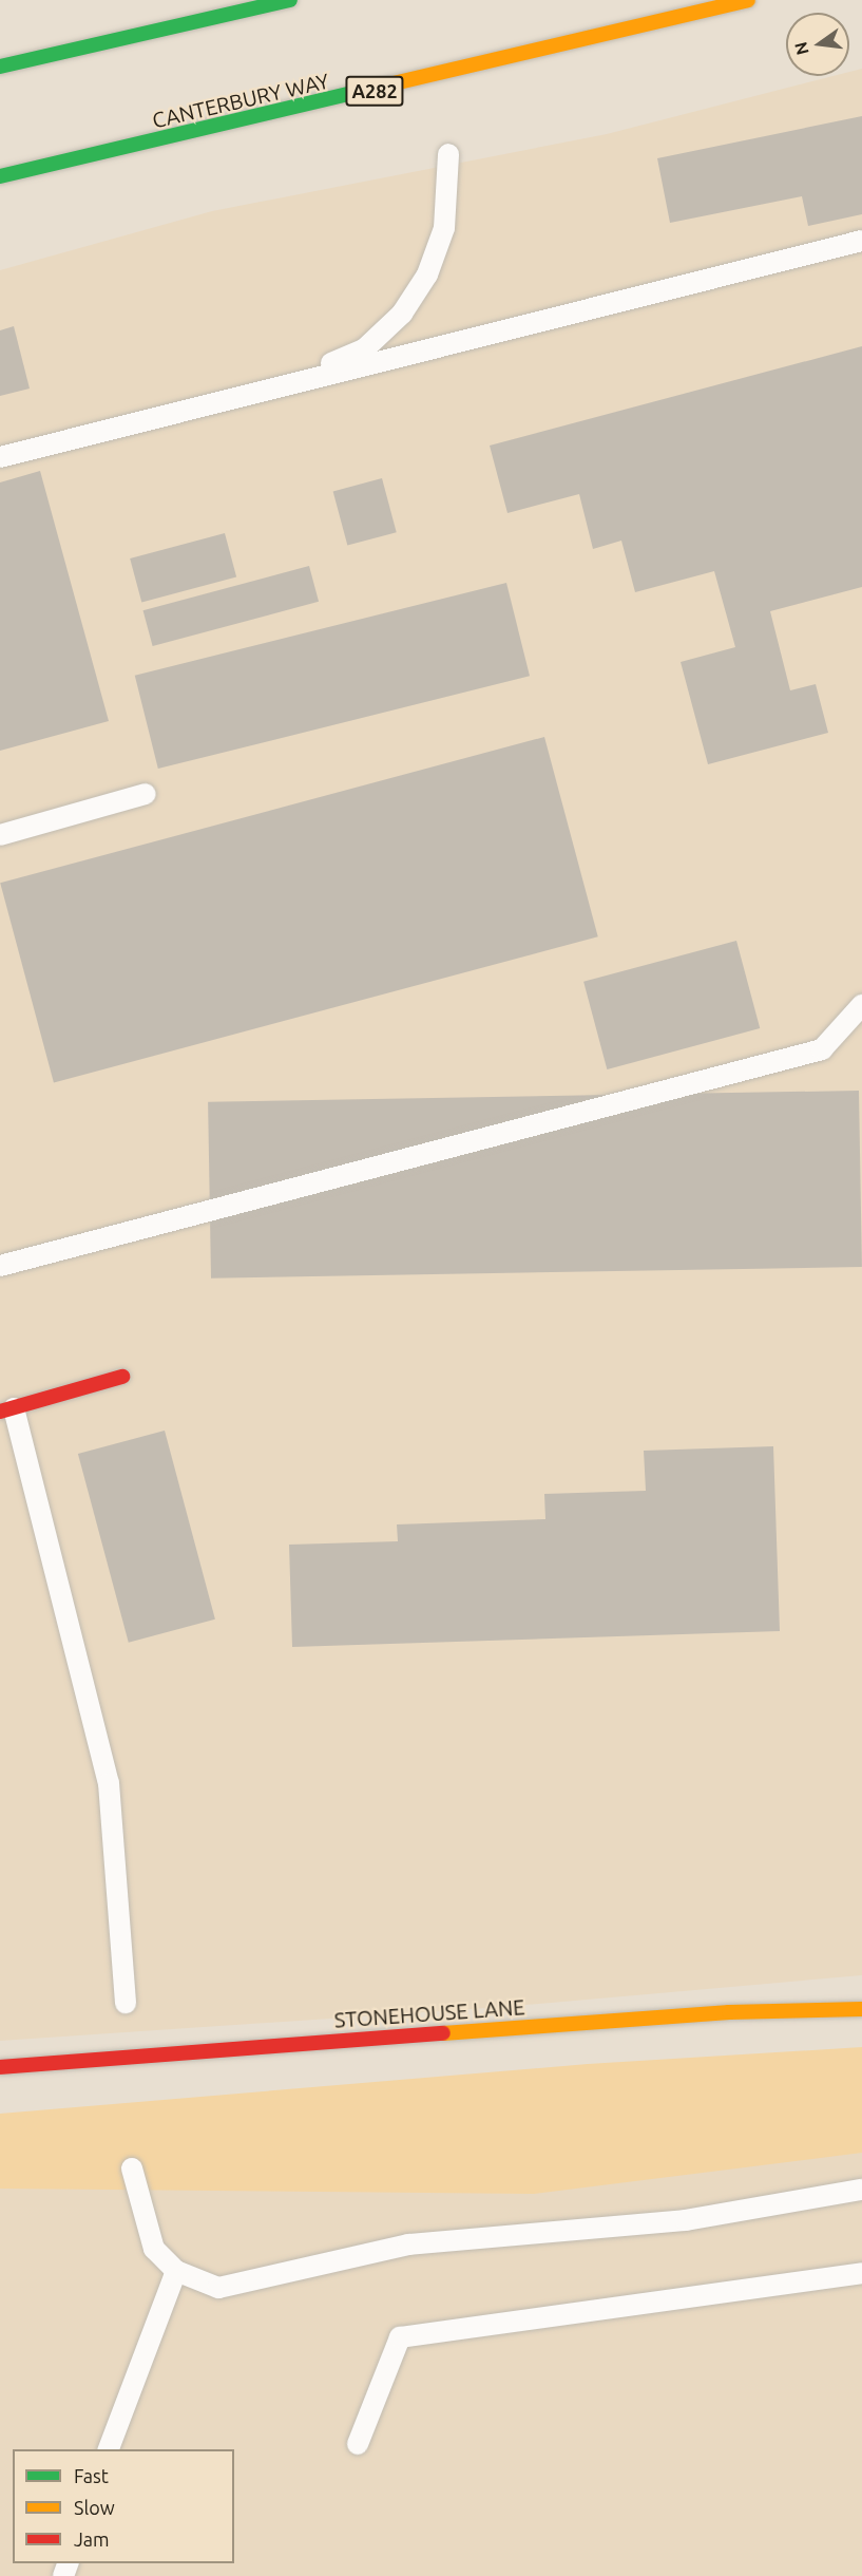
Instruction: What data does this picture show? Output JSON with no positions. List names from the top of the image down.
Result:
{
  "streets": {
    "main road": ["A282", "CANTERBURY WAY", "STONEHOUSE LANE"]
  },
  "legend": ["Fast", "Slow", "Jam"],
  "north": "left"
}
